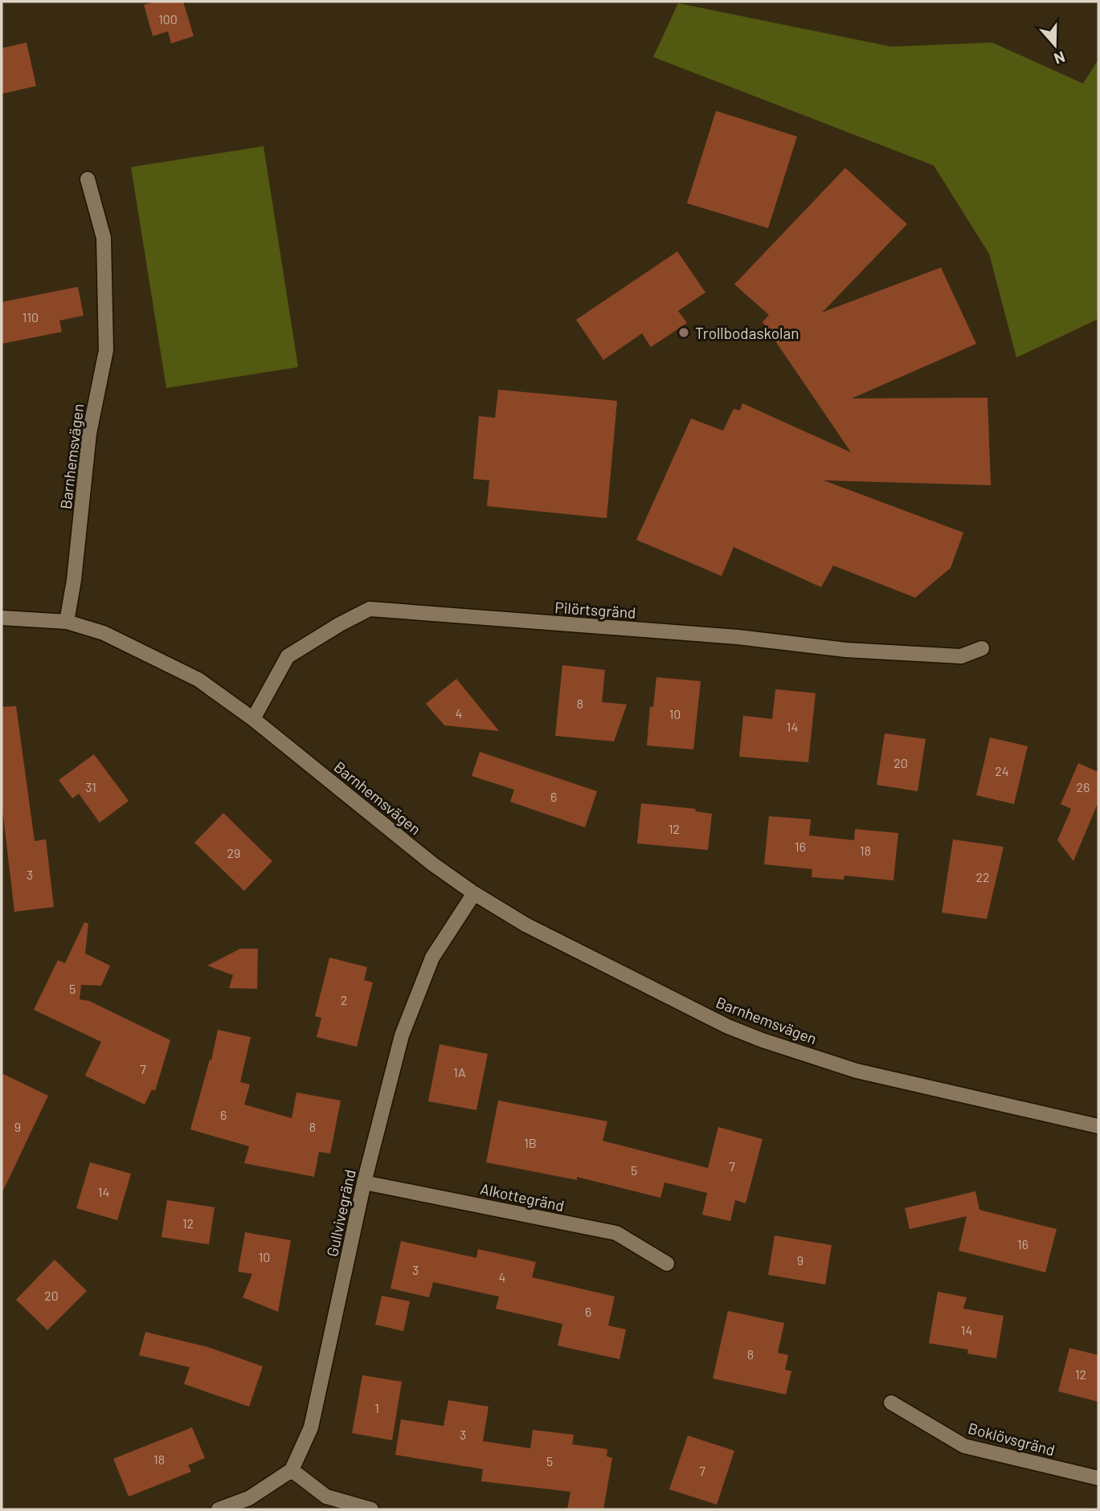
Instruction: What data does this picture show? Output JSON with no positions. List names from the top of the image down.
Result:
{
  "streets": {
    "street": [
      "Barnhemsvägen",
      "Pilörtsgränd",
      "Alkottegränd",
      "Gullvivegränd",
      "Boklövsgränd"
    ]
  },
  "crossings": [
    ["Barnhemsvägen", "Pilörtsgränd"],
    ["Barnhemsvägen", "Gullvivegränd"],
    ["Alkottegränd", "Gullvivegränd"]
  ],
  "places": ["Trollbodaskolan"],
  "house_numbers": [
    "100",
    "110",
    "8",
    "4",
    "10",
    "14",
    "20",
    "24",
    "31",
    "26",
    "6",
    "12",
    "16",
    "18",
    "29",
    "3",
    "22",
    "5",
    "2",
    "7",
    "1A",
    "6",
    "9",
    "8",
    "1B",
    "7",
    "5",
    "14",
    "12",
    "16",
    "10",
    "9",
    "3",
    "4",
    "20",
    "6",
    "14",
    "8",
    "12",
    "1",
    "3",
    "18",
    "5",
    "7"
  ],
  "north": "bottom"
}
